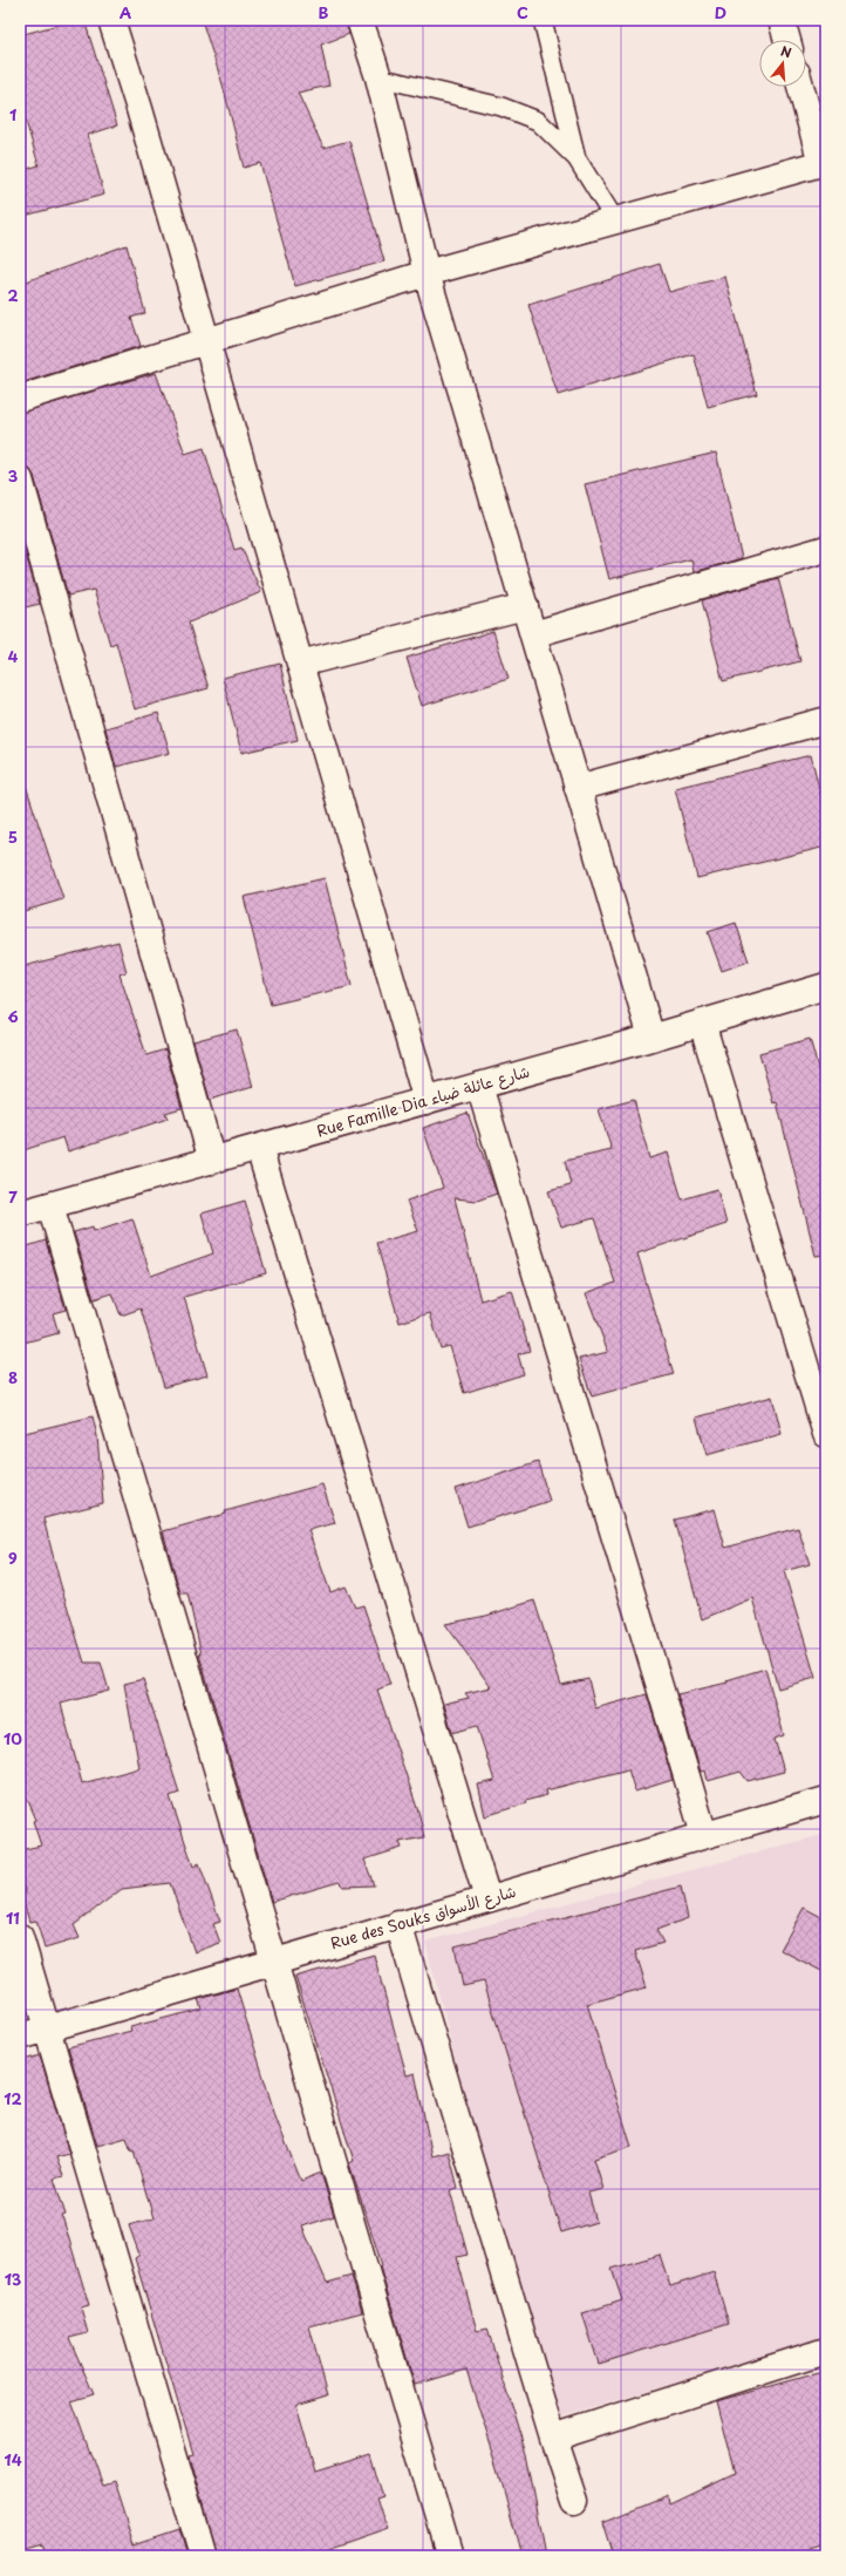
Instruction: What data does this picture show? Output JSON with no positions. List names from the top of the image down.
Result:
{
  "streets": {
    "street": ["Rue Famille Dia شارع عائلة ضياء", "Rue des Souks شارع الأسواق"]
  },
  "north": "top",
  "grid": {
    "columns": [
      "A",
      "B",
      "C",
      "D"
    ],
    "rows": [
      "1",
      "2",
      "3",
      "4",
      "5",
      "6",
      "7",
      "8",
      "9",
      "10",
      "11",
      "12",
      "13",
      "14"
    ]
  }
}
